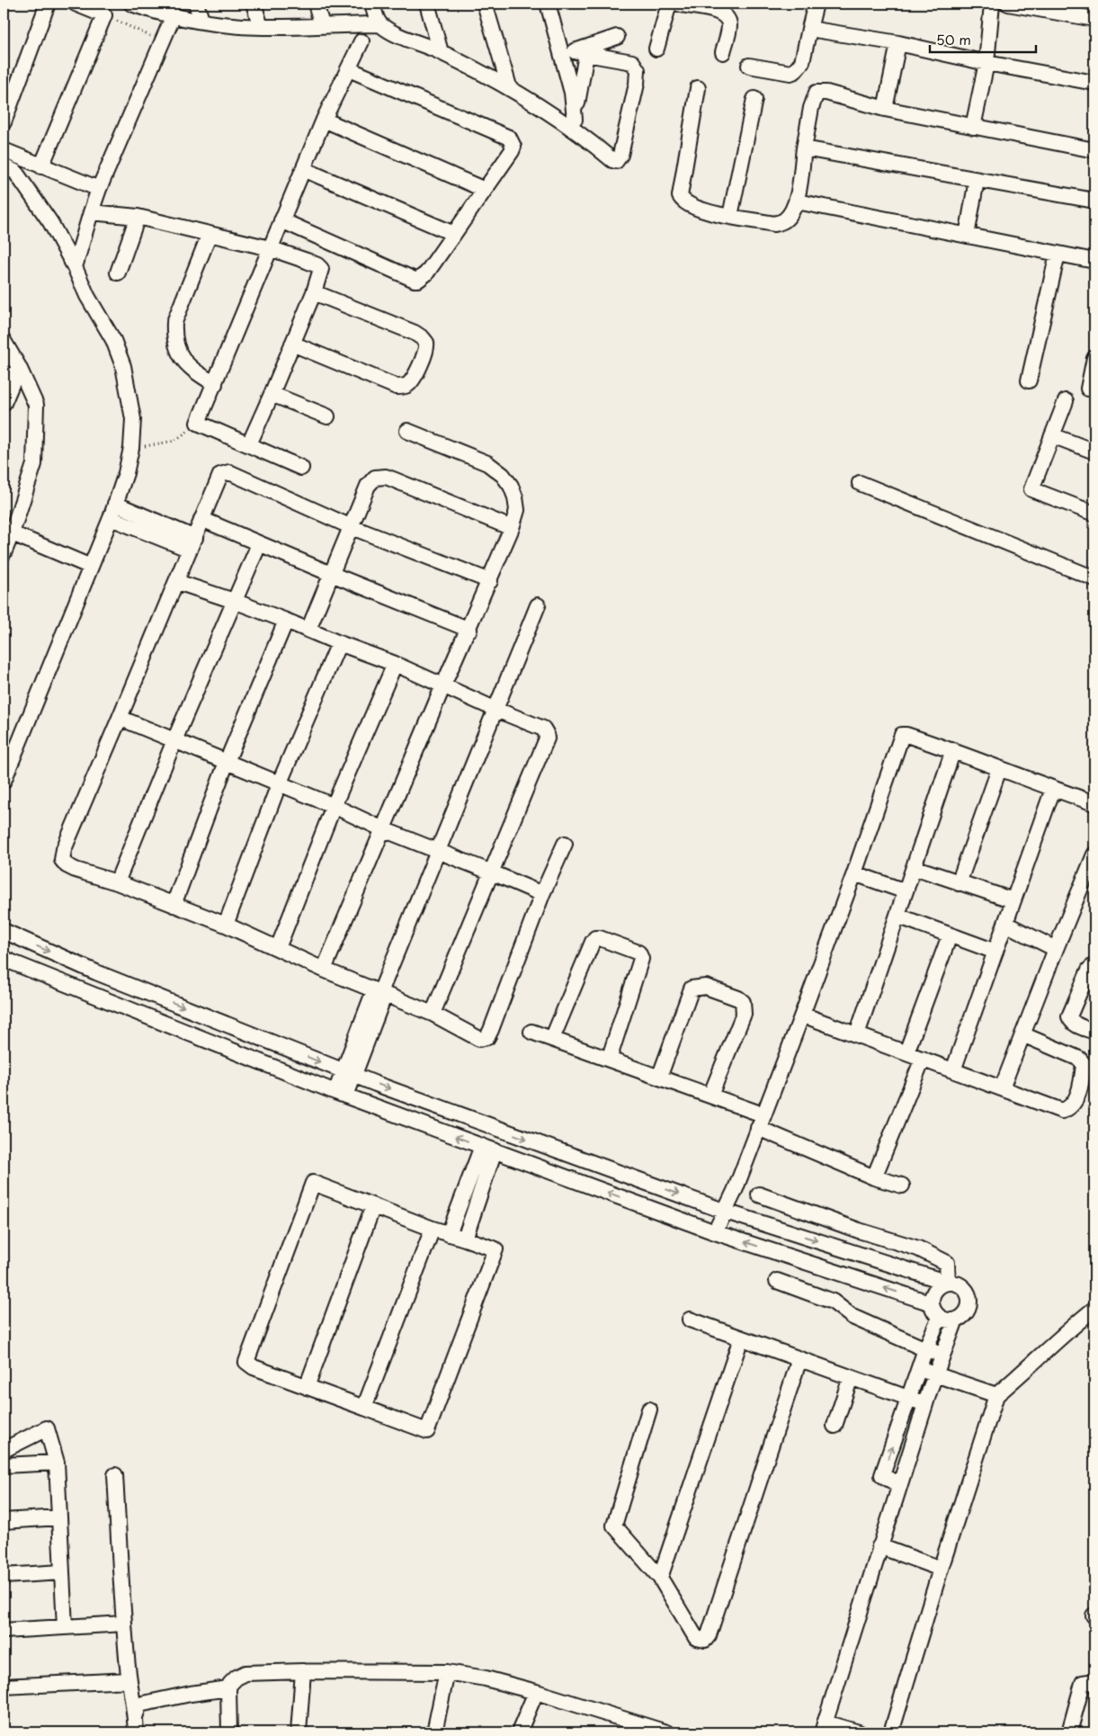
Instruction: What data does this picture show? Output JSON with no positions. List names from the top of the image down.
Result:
{
  "scale_bar": "50 m"
}
